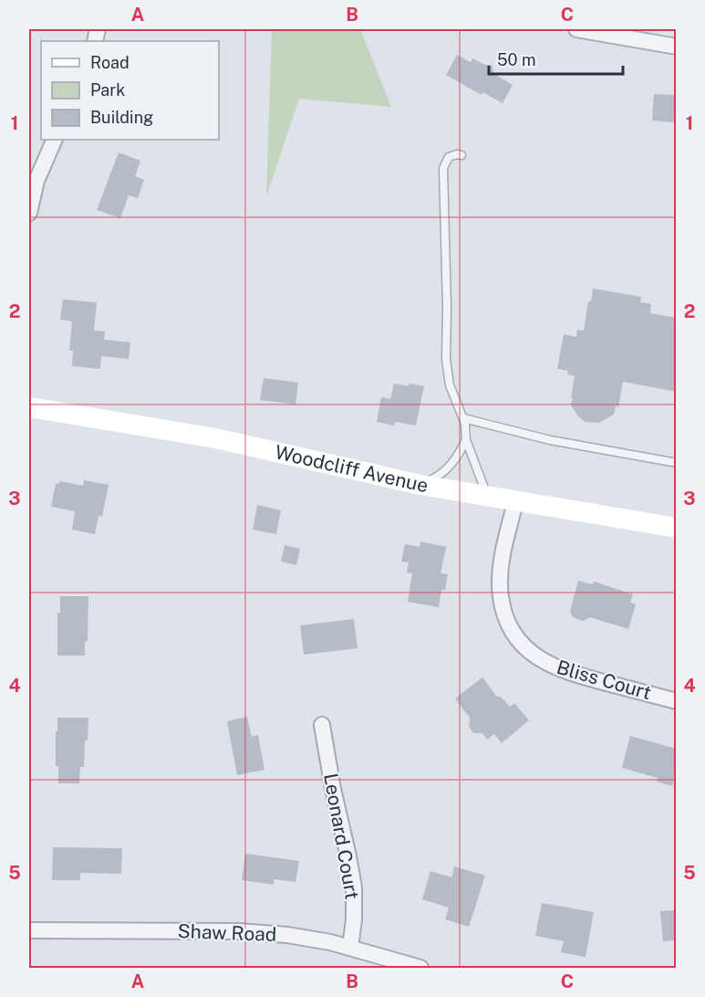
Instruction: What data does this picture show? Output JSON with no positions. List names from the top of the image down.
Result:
{
  "streets": {
    "main road": ["Woodcliff Avenue"],
    "street": ["Bliss Court", "Leonard Court", "Shaw Road"]
  },
  "crossings": [
    ["Woodcliff Avenue", "Bliss Court"],
    ["Leonard Court", "Shaw Road"]
  ],
  "legend": ["Road", "Park", "Building"],
  "scale_bar": "50 m",
  "grid": {
    "columns": ["A", "B", "C"],
    "rows": [
      "1",
      "2",
      "3",
      "4",
      "5"
    ]
  }
}
